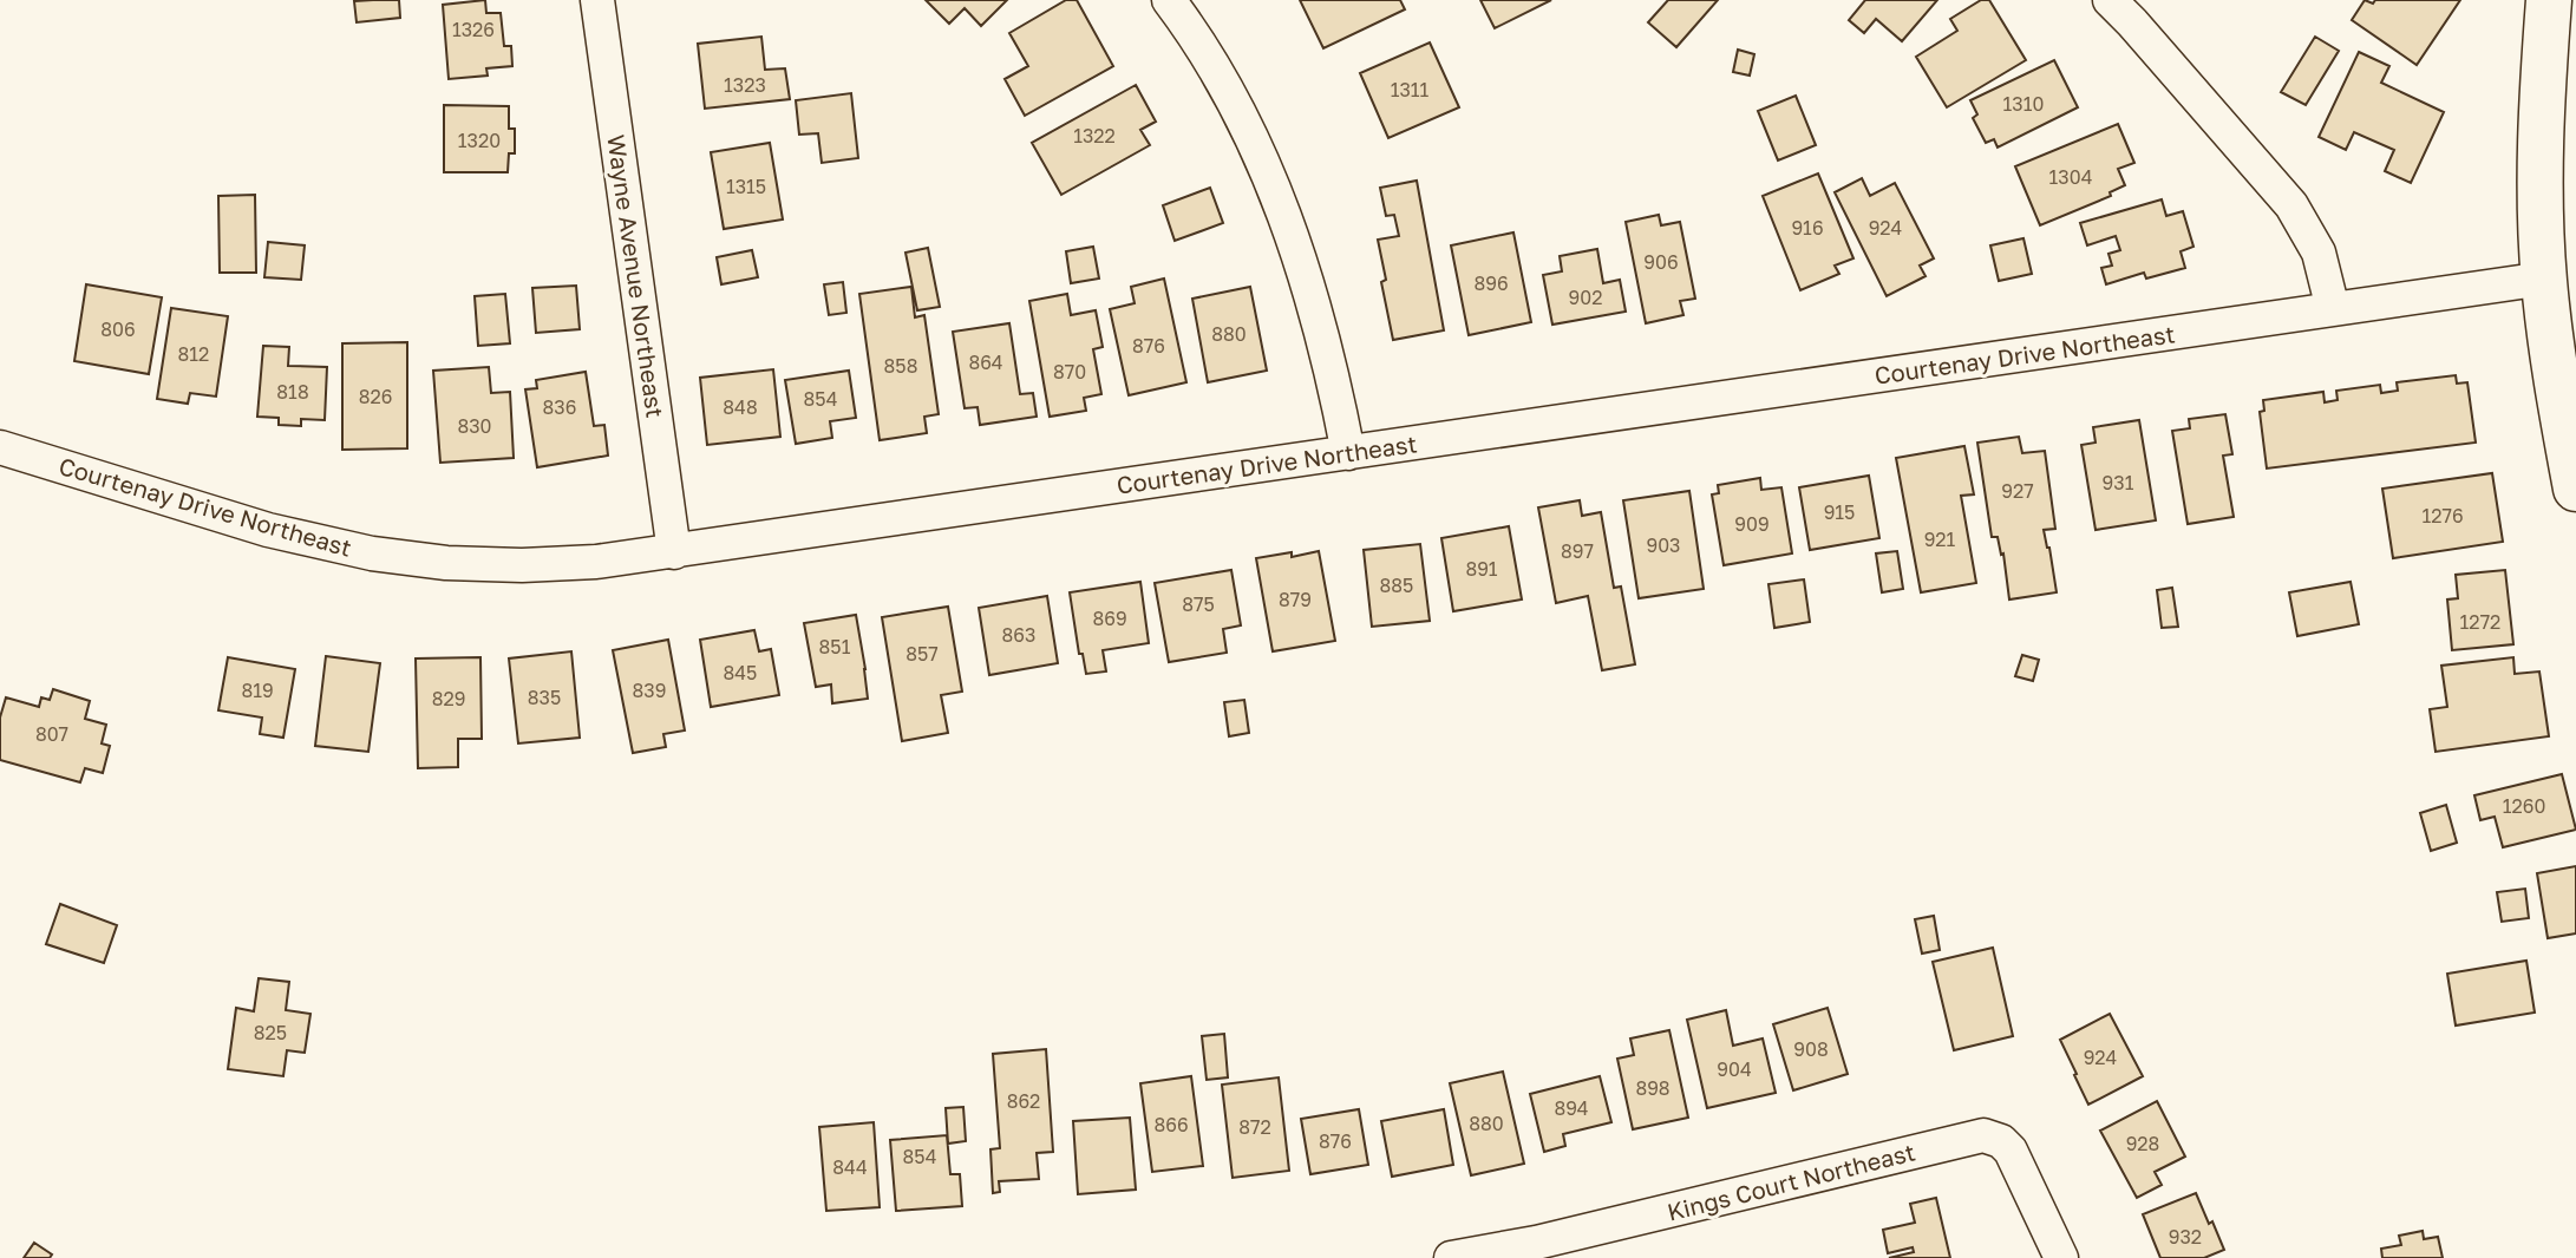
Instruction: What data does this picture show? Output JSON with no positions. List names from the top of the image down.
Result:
{
  "streets": {
    "street": ["Wayne Avenue Northeast", "Courtenay Drive Northeast", "Kings Court Northeast"]
  },
  "crossings": [
    ["Wayne Avenue Northeast", "Courtenay Drive Northeast"]
  ],
  "house_numbers": [
    "1326",
    "1323",
    "1311",
    "1310",
    "1322",
    "1320",
    "1304",
    "1315",
    "916",
    "924",
    "906",
    "896",
    "902",
    "806",
    "880",
    "876",
    "812",
    "864",
    "858",
    "870",
    "818",
    "826",
    "854",
    "836",
    "848",
    "830",
    "931",
    "927",
    "915",
    "1276",
    "909",
    "921",
    "903",
    "897",
    "891",
    "885",
    "879",
    "875",
    "869",
    "1272",
    "863",
    "851",
    "857",
    "845",
    "819",
    "839",
    "835",
    "829",
    "807",
    "1260",
    "825",
    "908",
    "924",
    "904",
    "898",
    "862",
    "894",
    "880",
    "866",
    "872",
    "876",
    "928",
    "854",
    "844",
    "932"
  ]
}
